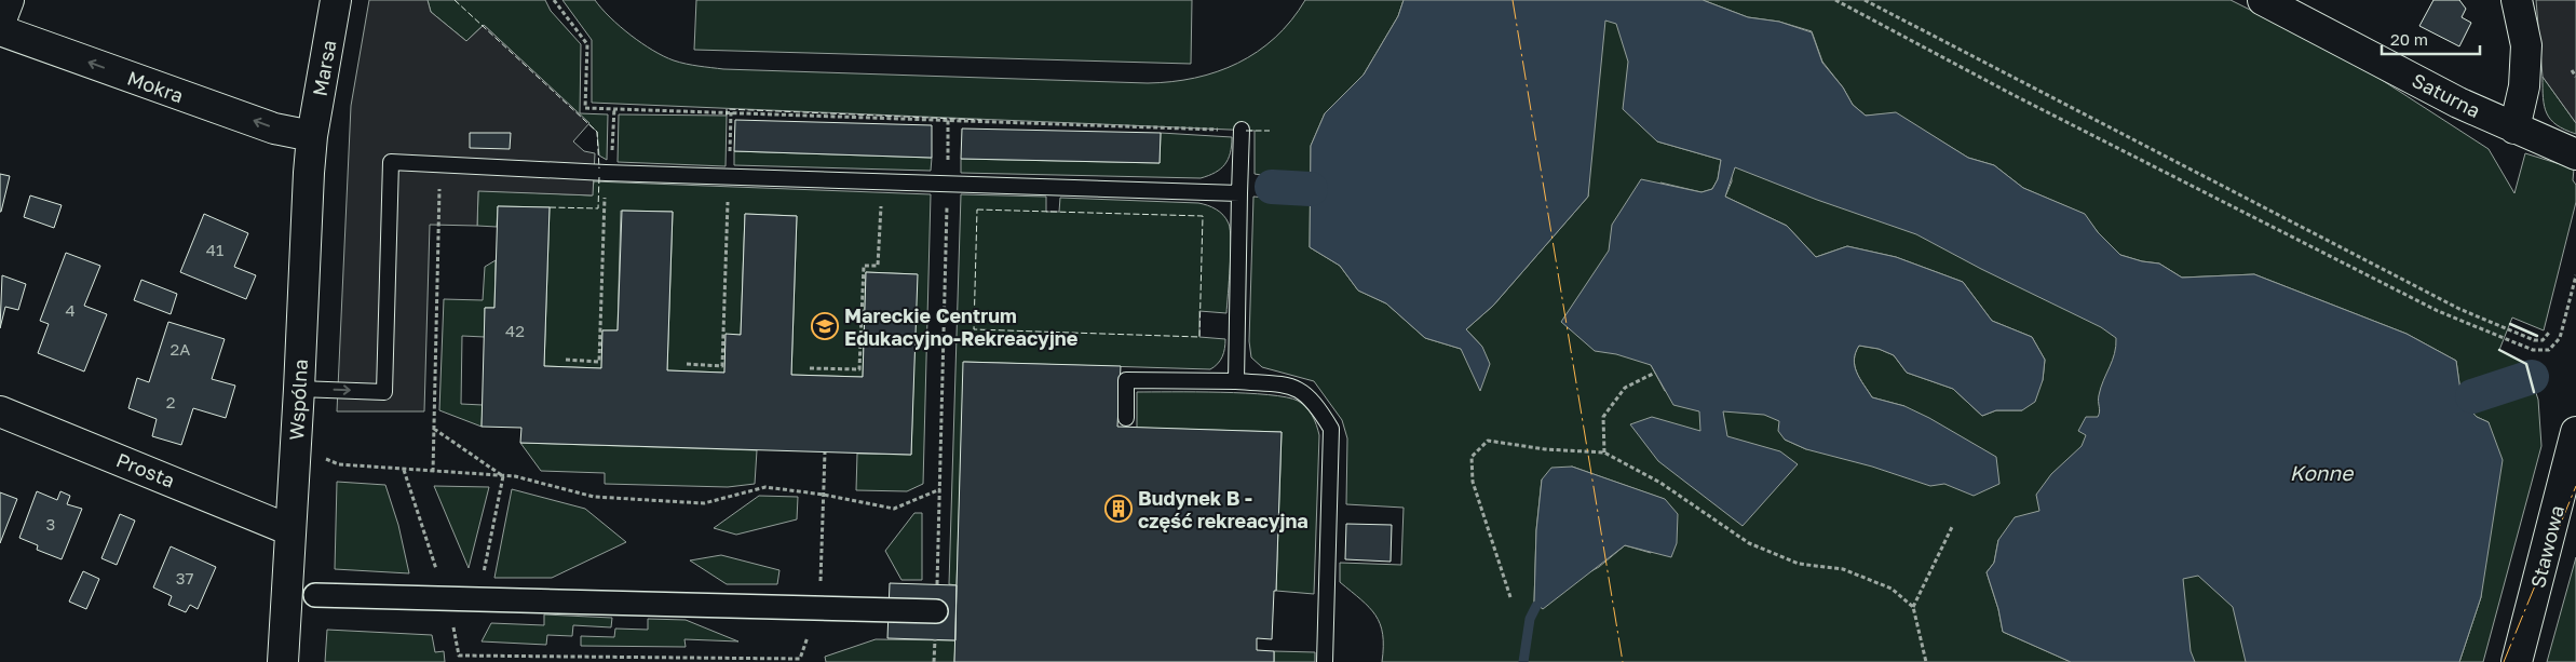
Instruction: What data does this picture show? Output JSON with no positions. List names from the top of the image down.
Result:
{
  "streets": {
    "street": [
      "Marsa",
      "Mokra",
      "Saturna",
      "Wspólna",
      "Prosta",
      "Stawowa"
    ]
  },
  "crossings": [
    ["Marsa", "Mokra"],
    ["Marsa", "Wspólna"],
    ["Mokra", "Wspólna"],
    ["Wspólna", "Prosta"]
  ],
  "one_way": ["Mokra"],
  "water": ["Konne"],
  "places": {
    "school or university": ["Mareckie Centrum Edukacyjno-Rekreacyjne"],
    "building": ["Budynek B - część rekreacyjna"]
  },
  "house_numbers": [
    "41",
    "4",
    "42",
    "2A",
    "2",
    "3",
    "37"
  ],
  "scale_bar": "20 m"
}
